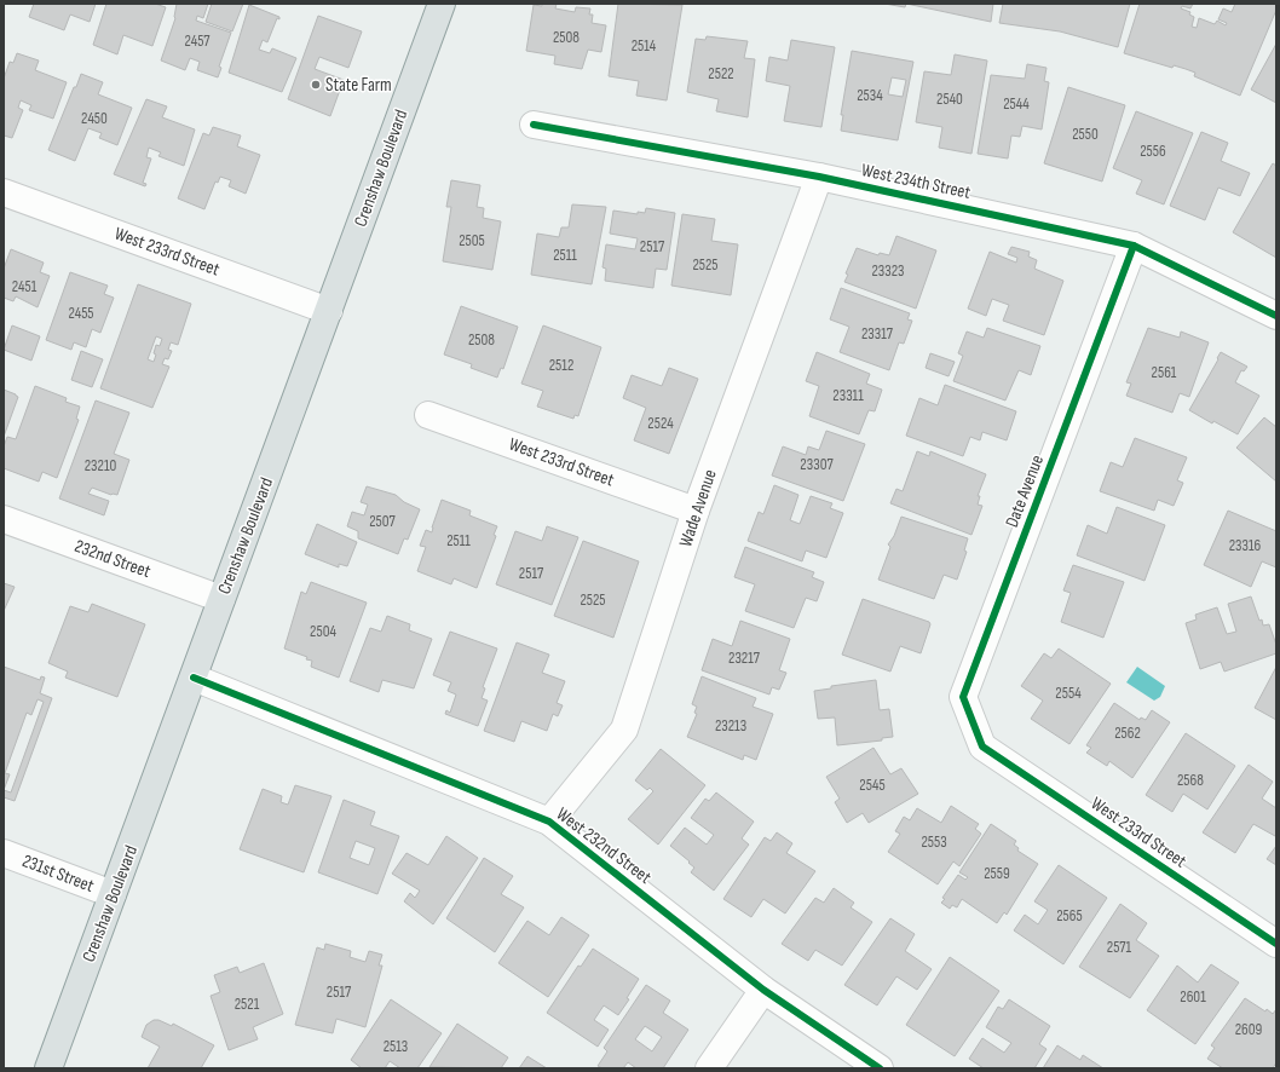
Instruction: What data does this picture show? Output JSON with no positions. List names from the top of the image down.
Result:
{
  "streets": {
    "main road": ["Crenshaw Boulevard"],
    "street": [
      "West 234th Street",
      "West 233rd Street",
      "Date Avenue",
      "Wade Avenue",
      "232nd Street",
      "West 232nd Street",
      "231st Street"
    ]
  },
  "crossings": [
    ["Crenshaw Boulevard", "West 233rd Street"],
    ["Crenshaw Boulevard", "232nd Street"],
    ["Crenshaw Boulevard", "West 232nd Street"],
    ["Crenshaw Boulevard", "231st Street"],
    ["West 234th Street", "Date Avenue"],
    ["West 234th Street", "Wade Avenue"],
    ["West 233rd Street", "Date Avenue"],
    ["West 233rd Street", "Wade Avenue"],
    ["Wade Avenue", "West 232nd Street"]
  ],
  "places": ["State Farm"],
  "house_numbers": [
    "2508",
    "2457",
    "2514",
    "2522",
    "2534",
    "2540",
    "2544",
    "2450",
    "2550",
    "2556",
    "2505",
    "2517",
    "2511",
    "2525",
    "23323",
    "2451",
    "2455",
    "23317",
    "2508",
    "2512",
    "2561",
    "23311",
    "2524",
    "23307",
    "23210",
    "2507",
    "2511",
    "23316",
    "2517",
    "2525",
    "2504",
    "23217",
    "2554",
    "23213",
    "2562",
    "2568",
    "2545",
    "2553",
    "2559",
    "2565",
    "2571",
    "2517",
    "2601",
    "2521",
    "2609",
    "2513"
  ]
}
